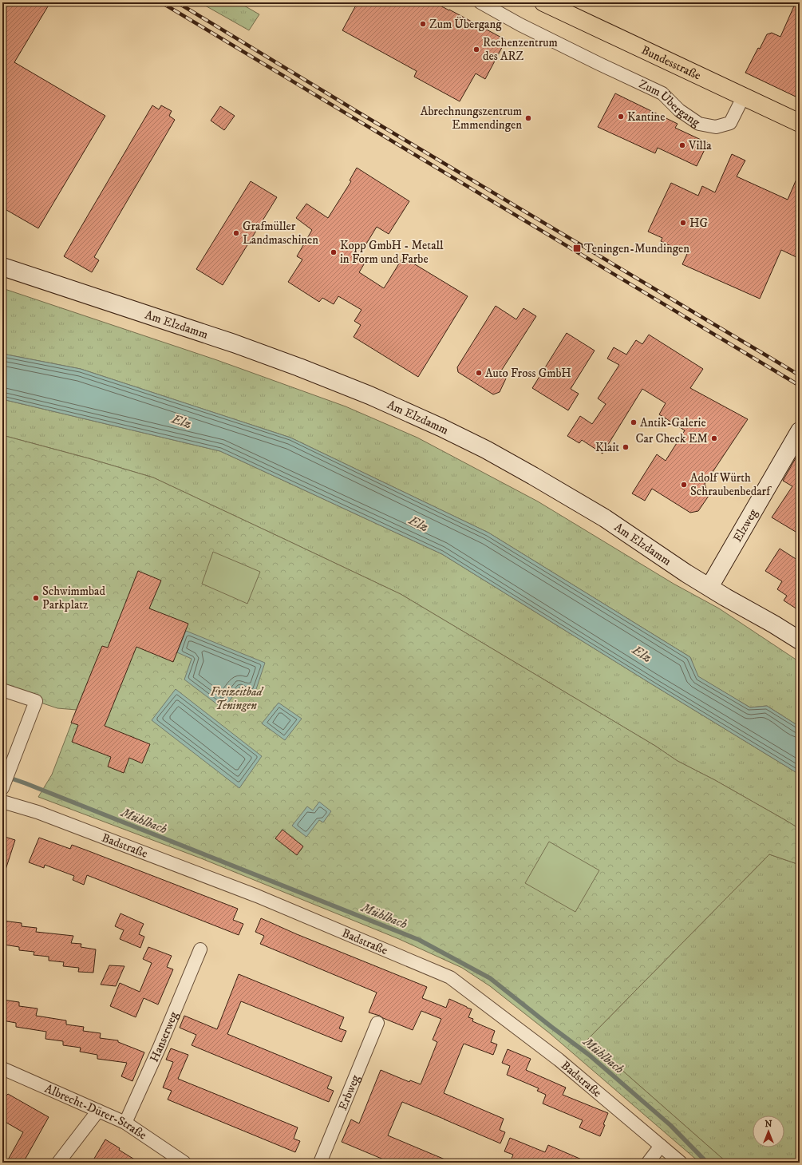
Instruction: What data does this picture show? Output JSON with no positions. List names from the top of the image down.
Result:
{
  "streets": {
    "main road": ["Bundesstraße"],
    "street": [
      "Zum Übergang",
      "Am Elzdamm",
      "Elzweg",
      "Badstraße",
      "Hanserweg",
      "Erbweg",
      "Albrecht-Dürer-Straße"
    ]
  },
  "crossings": [
    ["Bundesstraße", "Zum Übergang"],
    ["Am Elzdamm", "Elzweg"],
    ["Hanserweg", "Albrecht-Dürer-Straße"]
  ],
  "water": ["Elz", "Mühlbach"],
  "parks": ["Freizeitbad Teningen"],
  "places": {
    "other": [
      "Zum Übergang",
      "Rechenzentrum des ARZ",
      "Kantine",
      "Abrechnungszentrum Emmendingen",
      "Villa",
      "HG",
      "Grafmüller Landmaschinen",
      "Kopp GmbH - Metall in Form und Farbe",
      "Auto Fross GmbH",
      "Antik-Galerie",
      "Car Check EM",
      "Klait",
      "Adolf Würth Schraubenbedarf",
      "Schwimmbad Parkplatz"
    ],
    "transit": ["Teningen-Mundingen"]
  },
  "north": "top"
}
